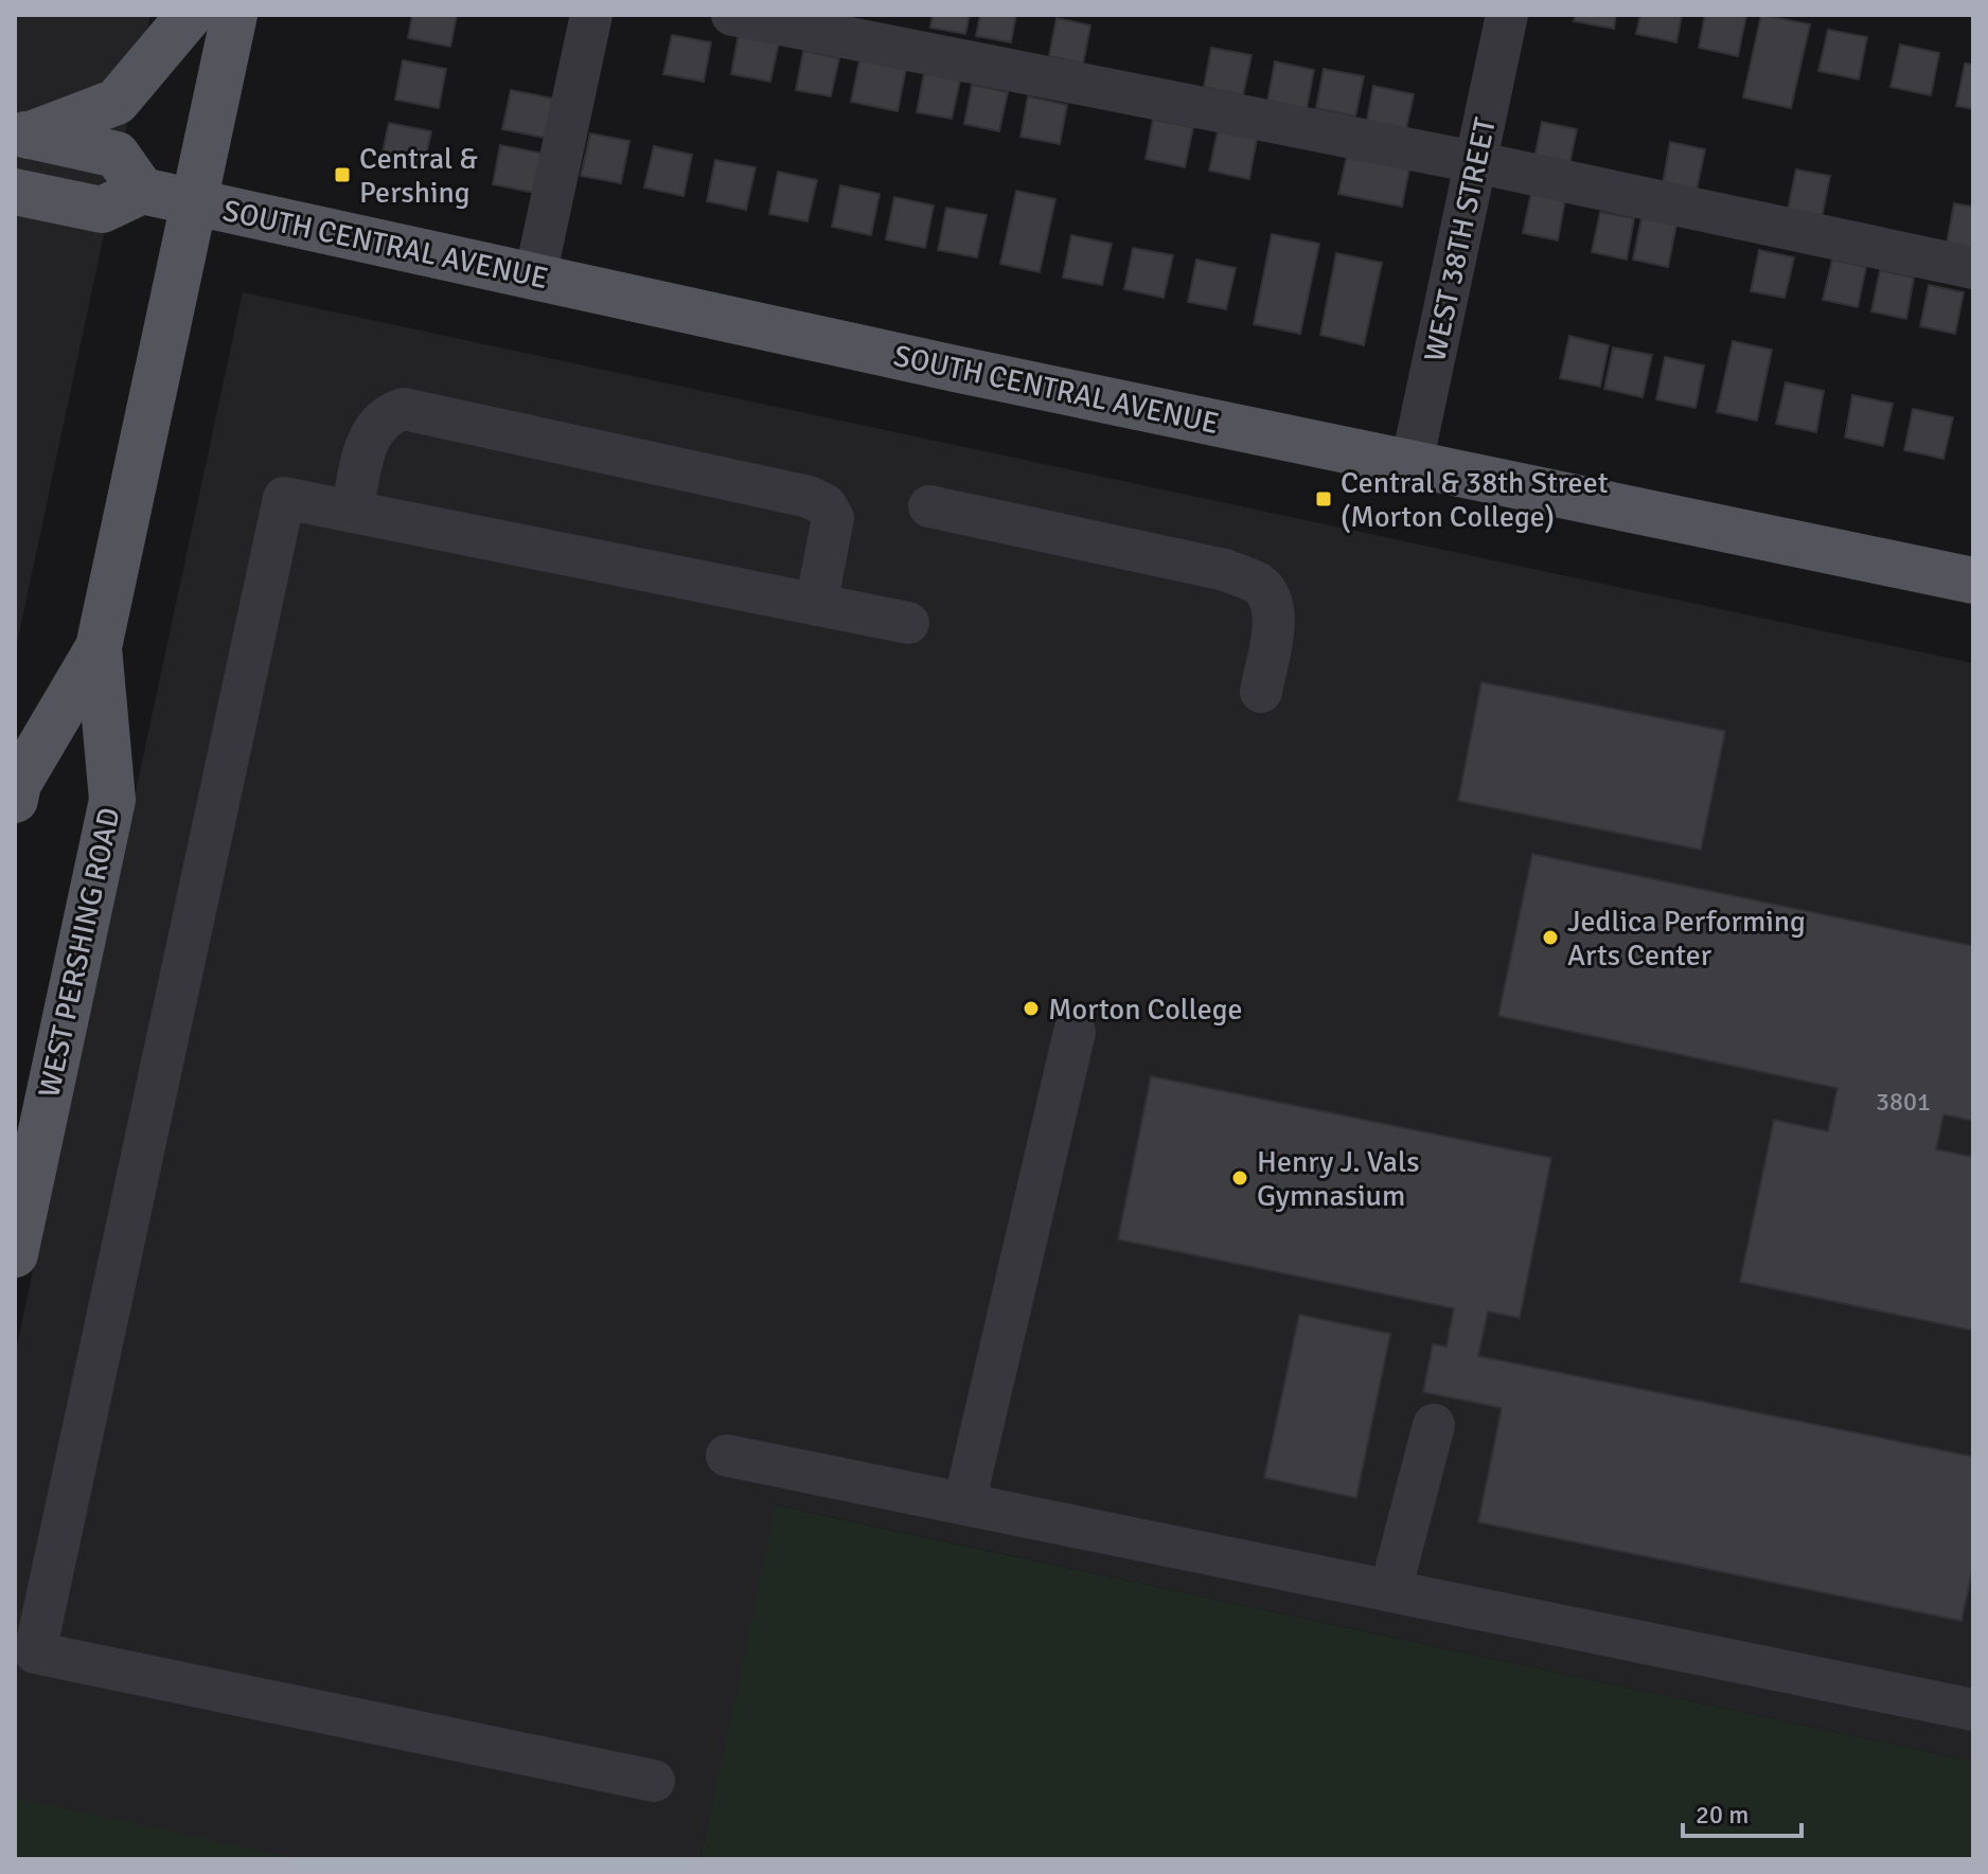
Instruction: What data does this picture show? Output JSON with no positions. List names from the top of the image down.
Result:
{
  "streets": {
    "main road": ["SOUTH CENTRAL AVENUE", "WEST PERSHING ROAD"],
    "street": ["WEST 38TH STREET"]
  },
  "crossings": [
    ["WEST 38TH STREET", "SOUTH CENTRAL AVENUE"],
    ["SOUTH CENTRAL AVENUE", "WEST PERSHING ROAD"]
  ],
  "places": {
    "transit": ["Central & Pershing", "Central & 38th Street (Morton College)"],
    "other": ["Jedlica Performing Arts Center", "Morton College", "Henry J. Vals Gymnasium"]
  },
  "house_numbers": ["3801"],
  "scale_bar": "20 m"
}
